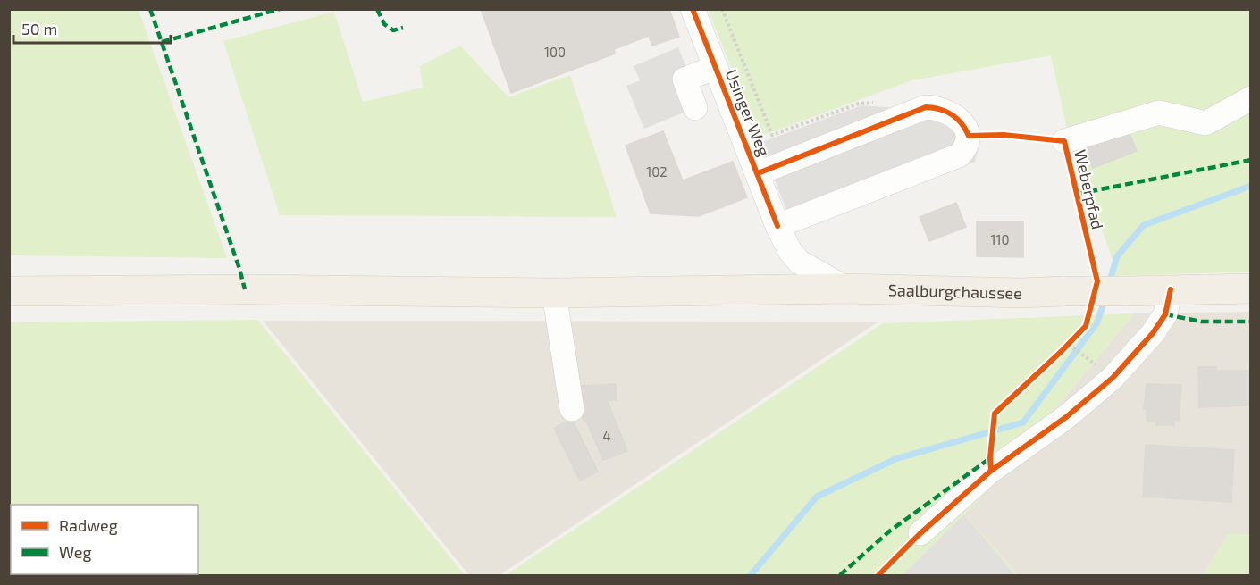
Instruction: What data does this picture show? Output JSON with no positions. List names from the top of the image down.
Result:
{
  "streets": {
    "main road": ["Saalburgchaussee"],
    "street": ["Usinger Weg"],
    "cycle path": ["Weberpfad"]
  },
  "crossings": [
    ["Usinger Weg", "Saalburgchaussee"]
  ],
  "house_numbers": [
    "100",
    "102",
    "110",
    "4"
  ],
  "legend": ["Radweg", "Weg"],
  "scale_bar": "50 m"
}
